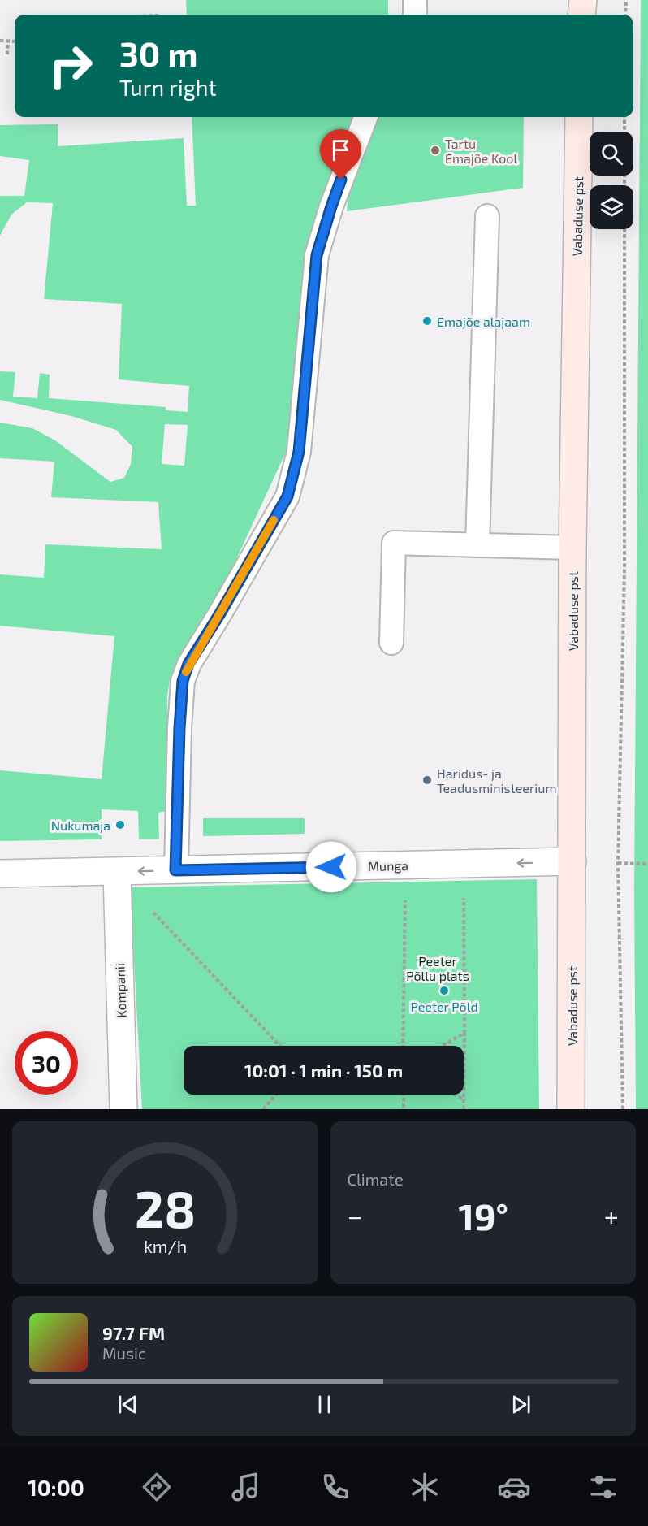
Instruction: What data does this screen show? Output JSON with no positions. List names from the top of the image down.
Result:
{
  "streets": {
    "main road": ["Vabaduse pst"],
    "street": ["Munga", "Kompanii"]
  },
  "crossings": [
    ["Vabaduse pst", "Munga"],
    ["Munga", "Kompanii"]
  ],
  "parks": ["Peeter Põllu plats"],
  "places": [
    "Tartu Emajõe Kool",
    "Emajõe alajaam",
    "Haridus- ja Teadusministeerium",
    "Nukumaja",
    "Peeter Põld"
  ],
  "page": {
    "turn": ["30 m", "Turn right"],
    "limit": "30",
    "trip": "10:01 · 1 min · 150 m",
    "tile": "Climate",
    "heat": ["−", "19°", "+"],
    "song": ["97.7 FM", "Music"],
    "tabs": "10:00",
    "gauge": ["28", "km/h"]
  }
}
